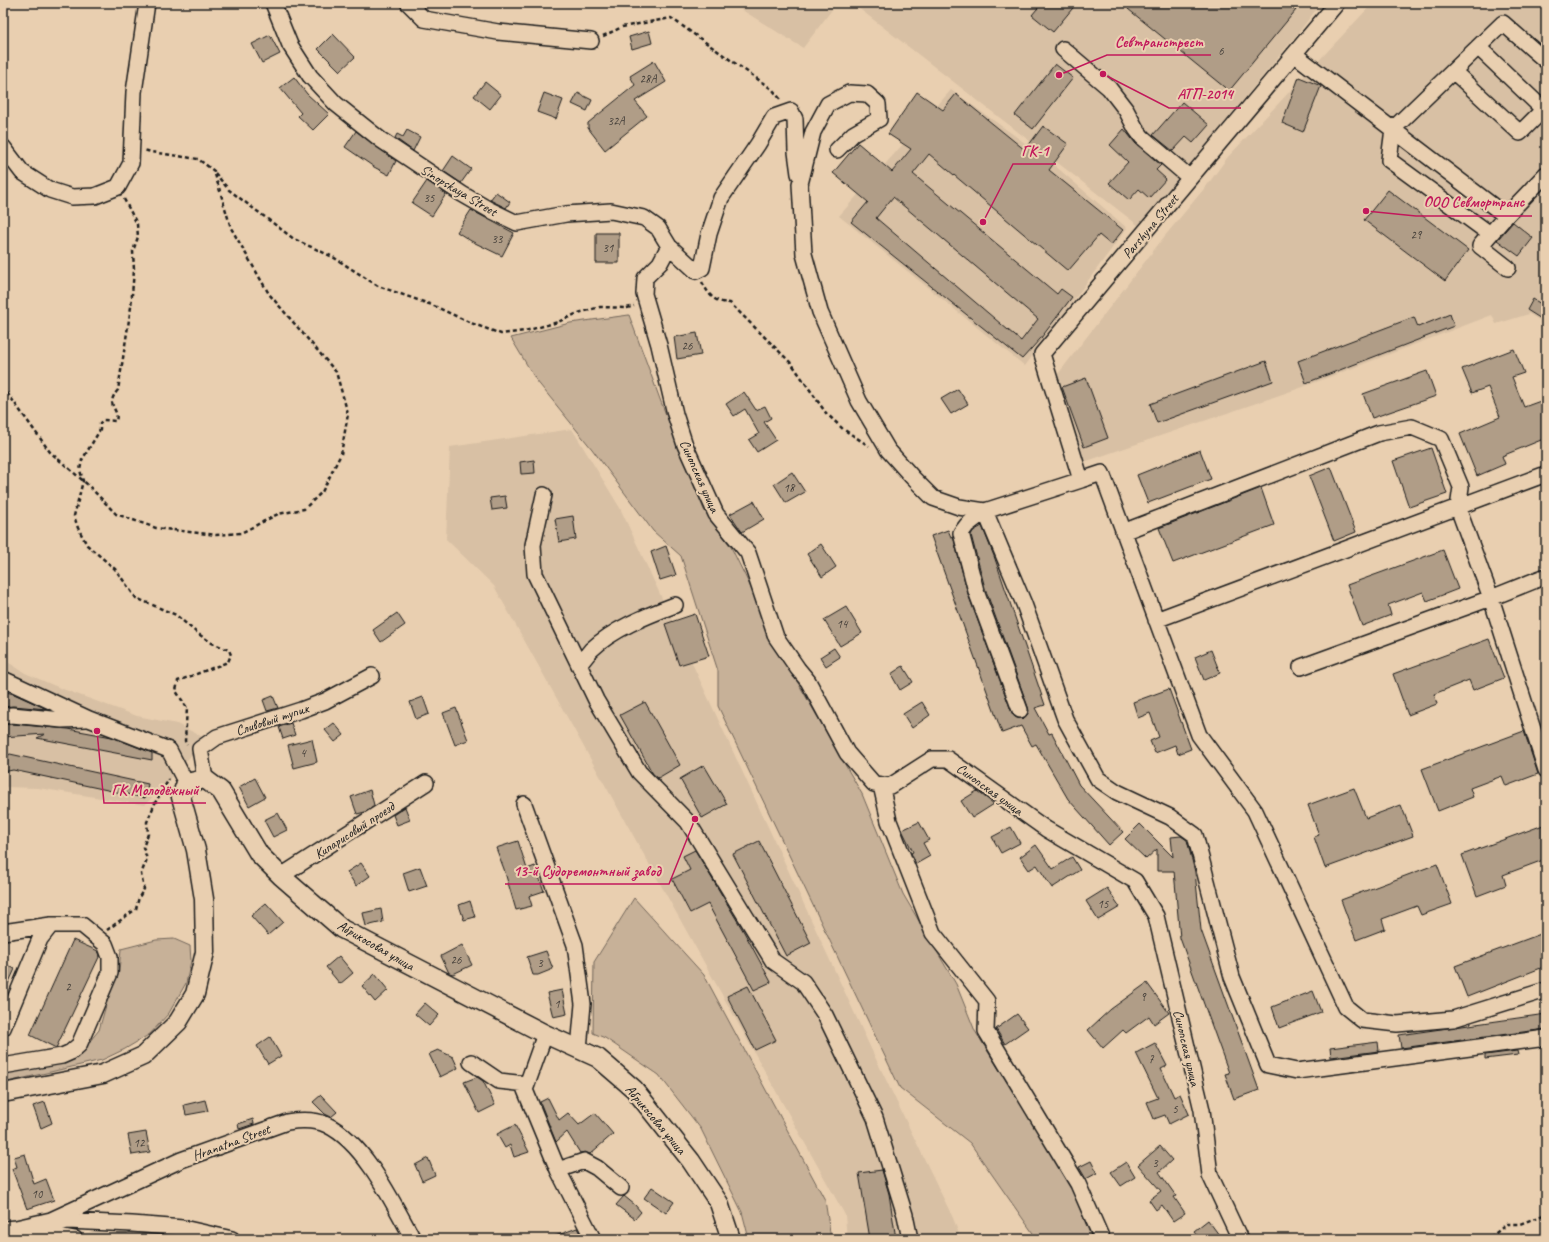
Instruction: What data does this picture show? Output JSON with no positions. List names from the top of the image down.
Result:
{
  "streets": {
    "main road": ["Абрикосовая улица"],
    "street": [
      "Sinopskaya Street",
      "Parshyna Street",
      "Синопская улица",
      "Сливовый тупик",
      "Кипарисовый проезд",
      "Hranatna Street"
    ]
  },
  "crossings": [
    ["Sinopskaya Street", "Синопская улица"],
    ["Кипарисовый проезд", "Абрикосовая улица"]
  ],
  "places": [
    "АТП-2014",
    "Севтранстрест",
    "ООО Севмортранс",
    "ГК-1",
    "ГК Молодёжный",
    "13-й Судоремонтный завод"
  ],
  "house_numbers": [
    "6",
    "28А",
    "32А",
    "35",
    "29",
    "33",
    "31",
    "26",
    "18",
    "14",
    "4",
    "15",
    "26",
    "3",
    "2",
    "9",
    "1",
    "7",
    "5",
    "12",
    "3",
    "10"
  ]
}
